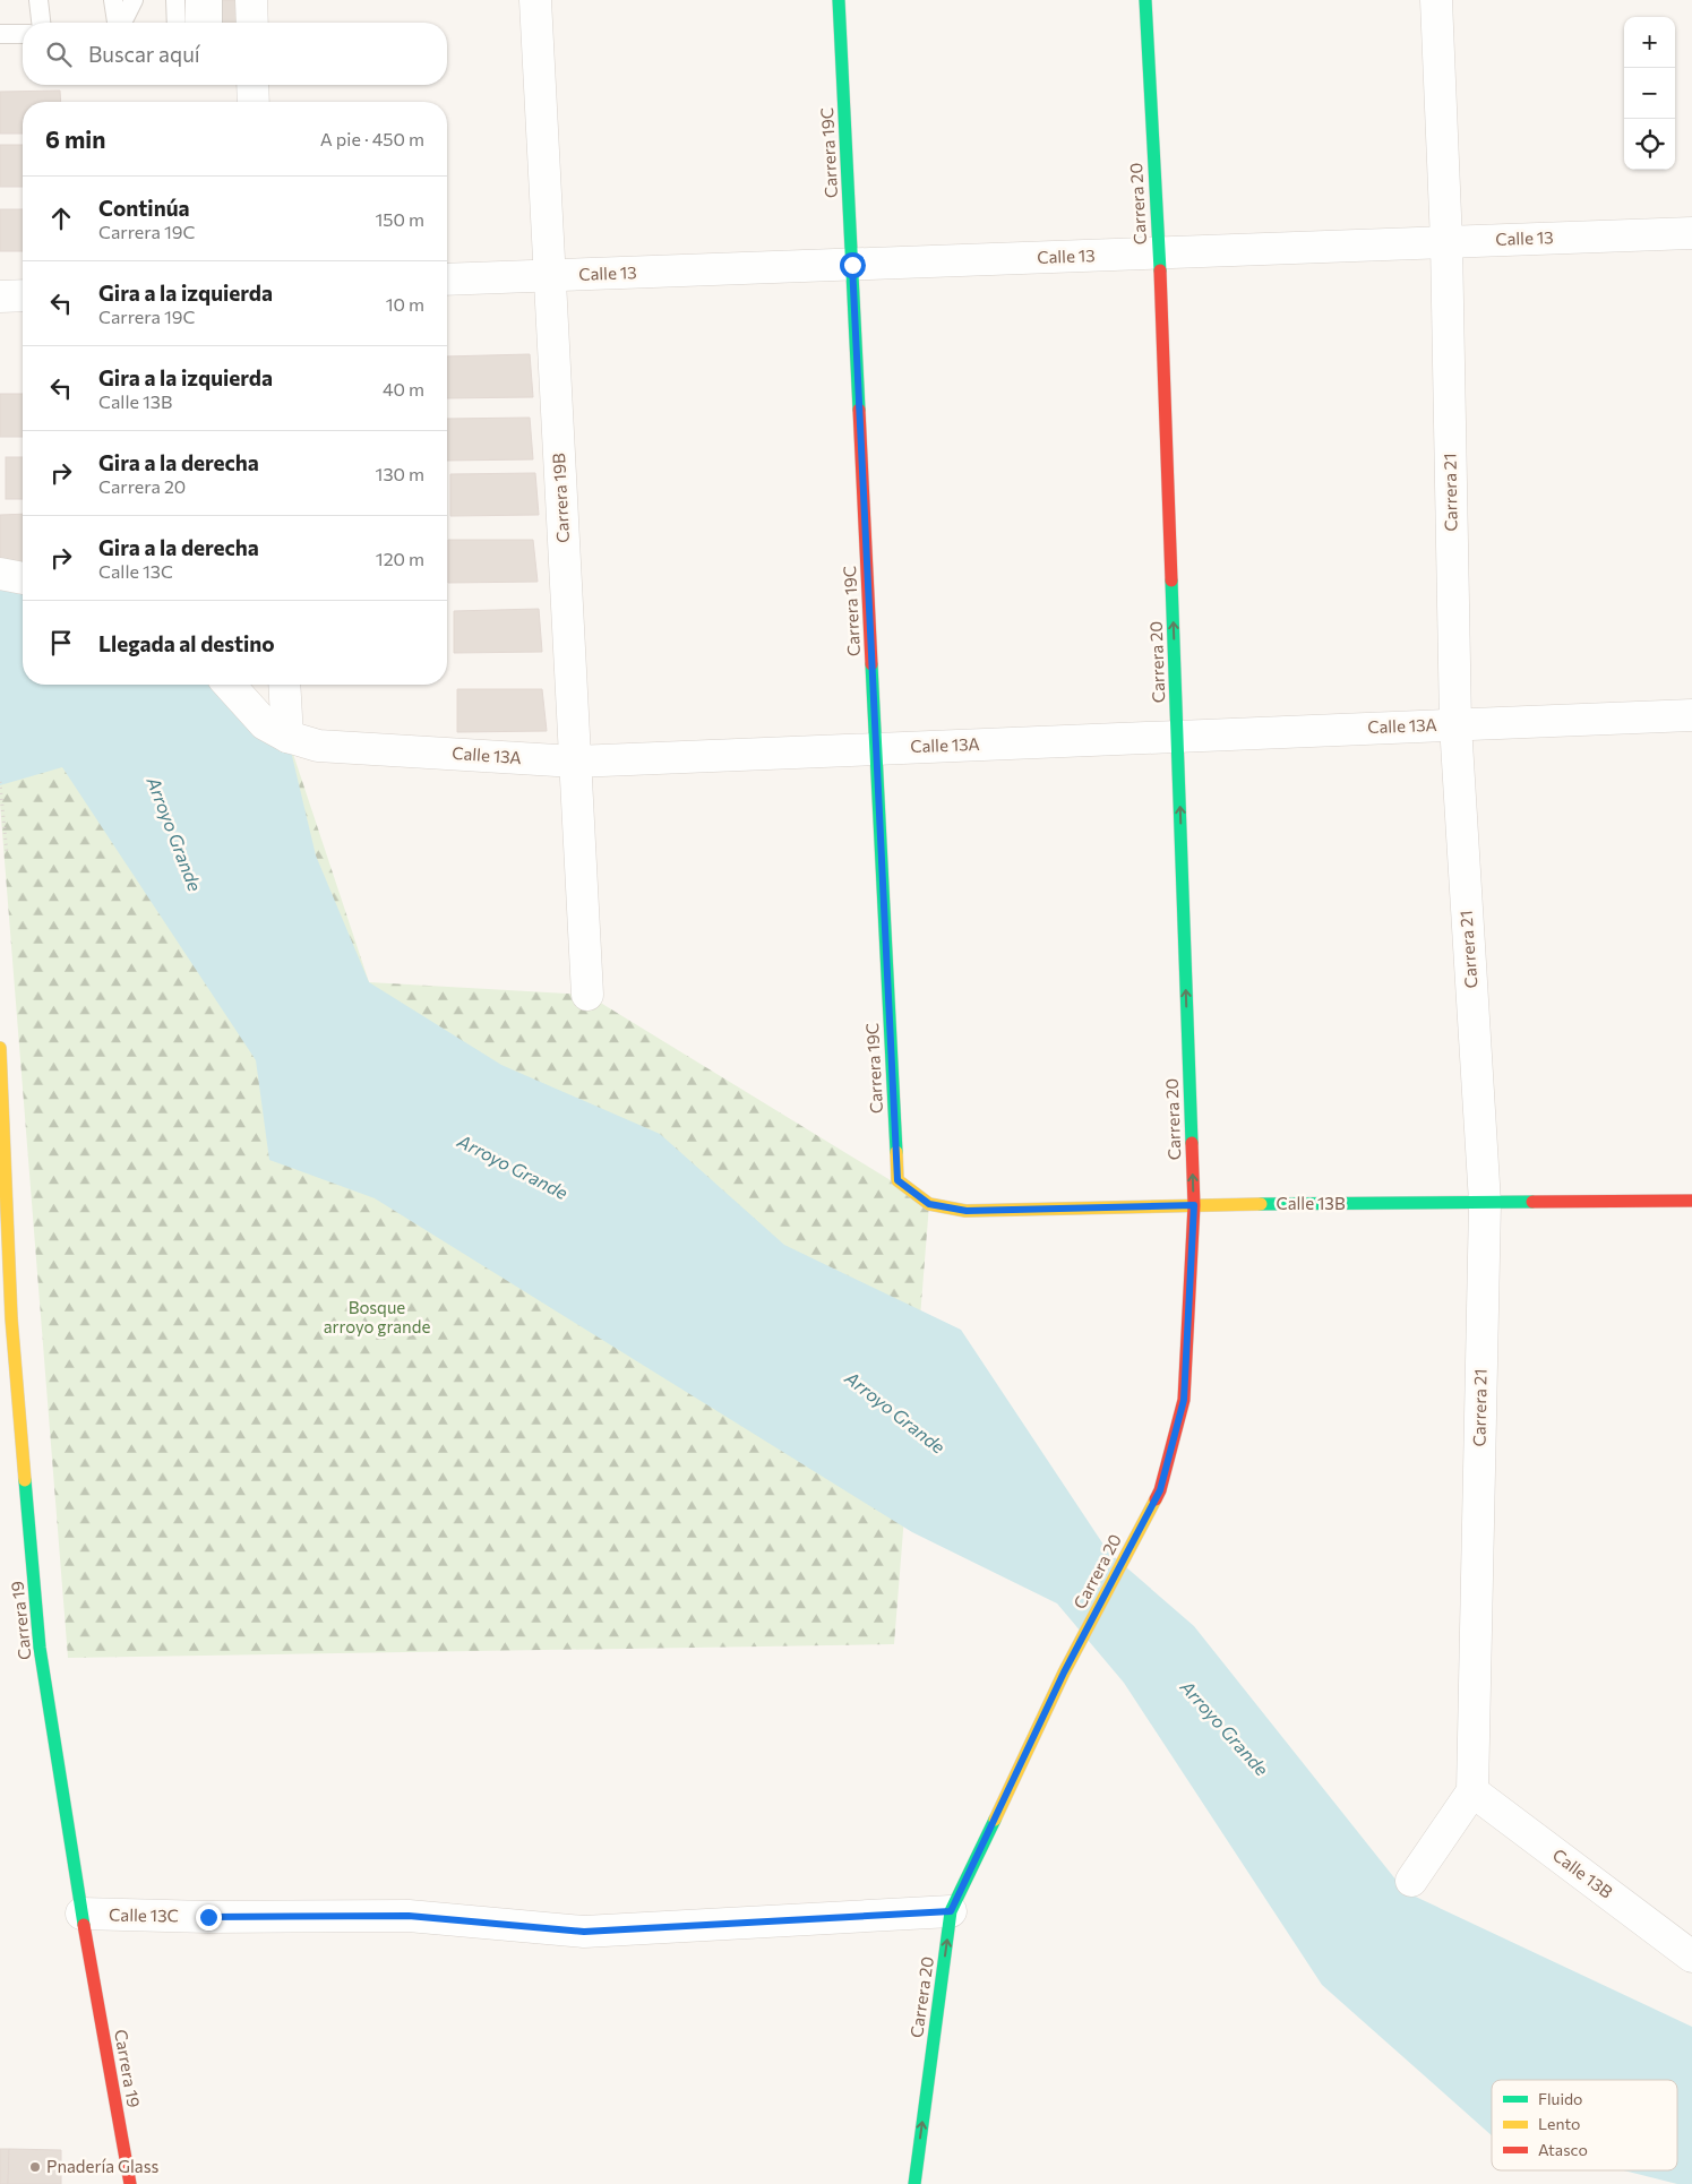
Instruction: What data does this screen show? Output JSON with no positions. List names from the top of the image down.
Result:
{
  "streets": {
    "street": [
      "Carrera 19C",
      "Carrera 20",
      "Calle 13",
      "Carrera 21",
      "Carrera 19B",
      "Calle 13A",
      "Calle 13B",
      "Carrera 19",
      "Calle 13C"
    ]
  },
  "crossings": [
    ["Carrera 19C", "Calle 13"],
    ["Carrera 19C", "Calle 13A"],
    ["Carrera 19C", "Calle 13B"],
    ["Carrera 20", "Calle 13"],
    ["Carrera 20", "Calle 13A"],
    ["Carrera 20", "Calle 13B"],
    ["Carrera 20", "Calle 13C"],
    ["Calle 13", "Carrera 21"],
    ["Calle 13", "Carrera 19B"],
    ["Carrera 21", "Calle 13A"],
    ["Carrera 21", "Calle 13B"],
    ["Carrera 19B", "Calle 13A"],
    ["Carrera 19", "Calle 13C"]
  ],
  "one_way": ["Carrera 20"],
  "water": ["Arroyo Grande"],
  "parks": ["Bosque arroyo grande"],
  "places": ["Pnadería Glass"],
  "legend": ["Fluido", "Lento", "Atasco"],
  "page": {
    "map_buttons": ["+", "−"],
    "search": "Buscar aquí",
    "heading": ["6 min", "A pie · 450 m"],
    "list": [
      ["Continúa", "Carrera 19C", "150 m"],
      ["Gira a la izquierda", "Carrera 19C", "10 m"],
      ["Gira a la izquierda", "Calle 13B", "40 m"],
      ["Gira a la derecha", "Carrera 20", "130 m"],
      ["Gira a la derecha", "Calle 13C", "120 m"],
      "Llegada al destino"
    ]
  }
}
